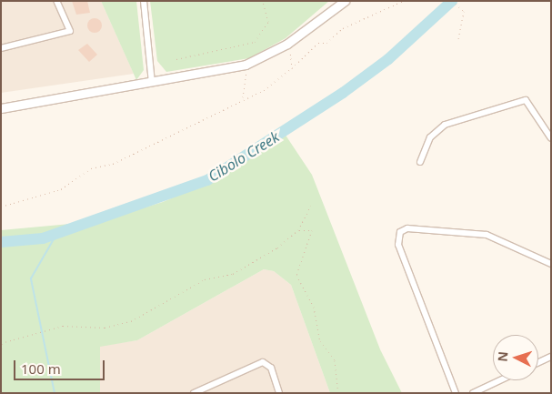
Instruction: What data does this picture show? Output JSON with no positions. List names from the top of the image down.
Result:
{
  "water": ["Cibolo Creek"],
  "scale_bar": "100 m",
  "north": "left"
}
